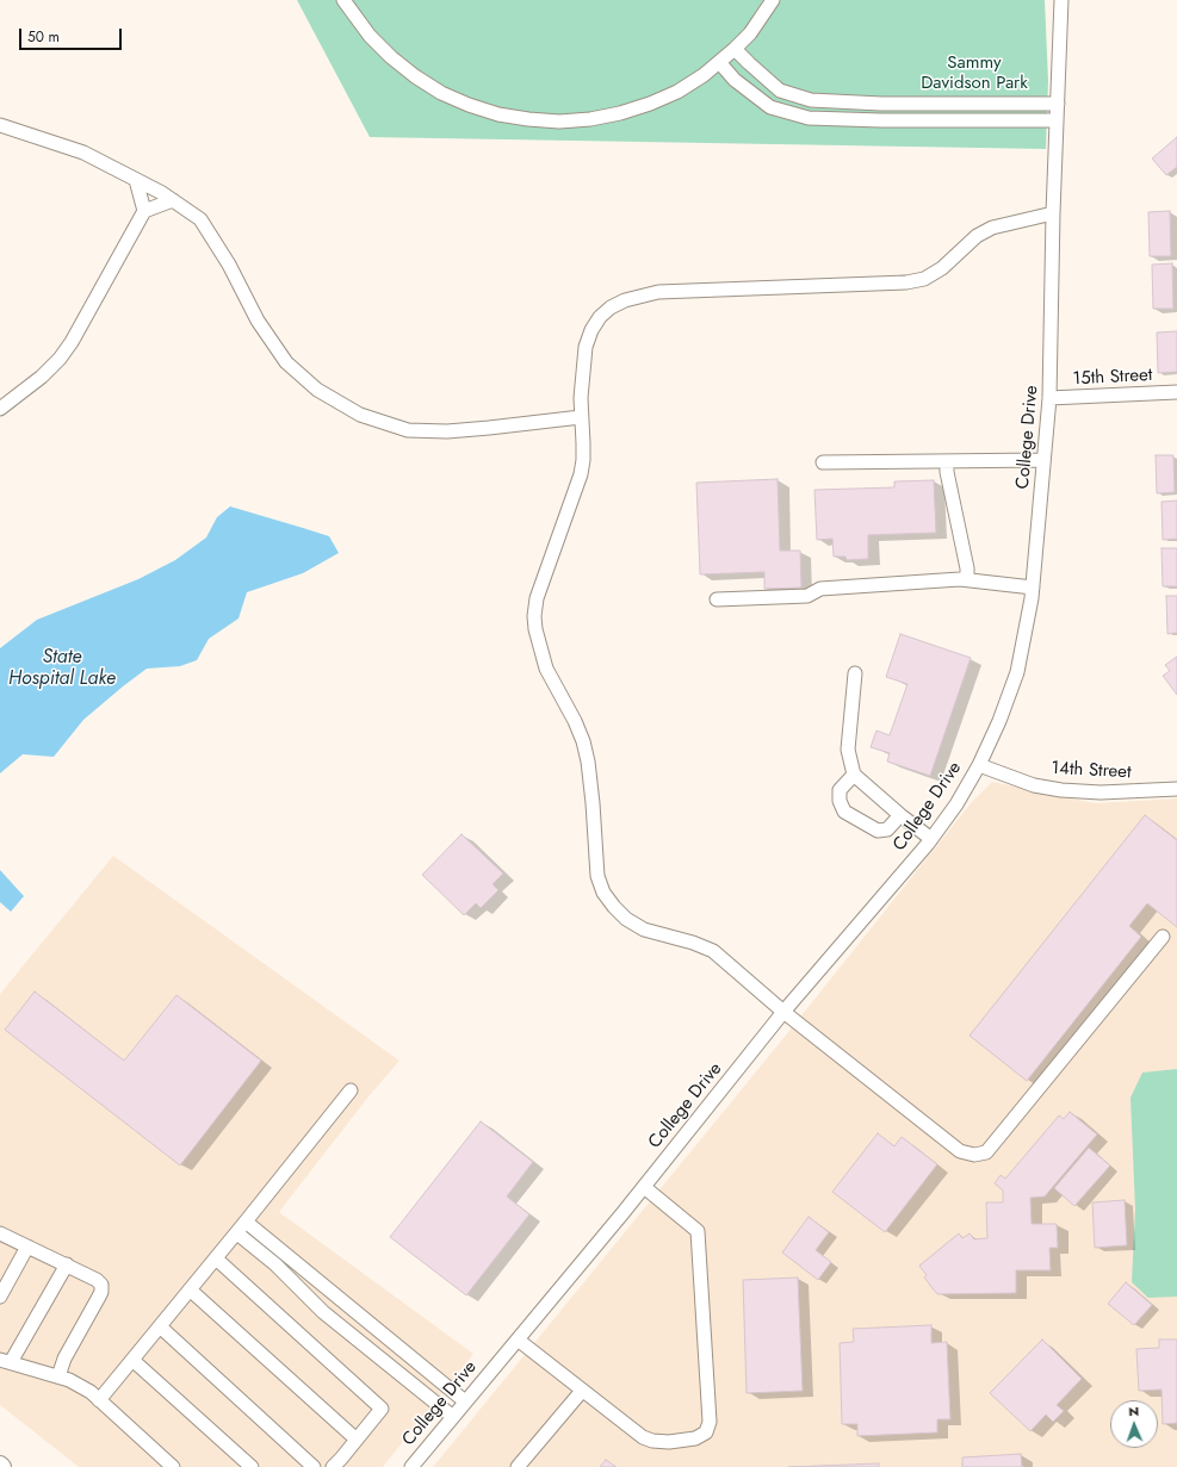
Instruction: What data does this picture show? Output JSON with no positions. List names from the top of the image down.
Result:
{
  "streets": {
    "street": ["15th Street", "College Drive", "14th Street"]
  },
  "crossings": [
    ["15th Street", "College Drive"],
    ["College Drive", "14th Street"]
  ],
  "water": ["State Hospital Lake"],
  "parks": ["Sammy Davidson Park"],
  "scale_bar": "50 m",
  "north": "top"
}
